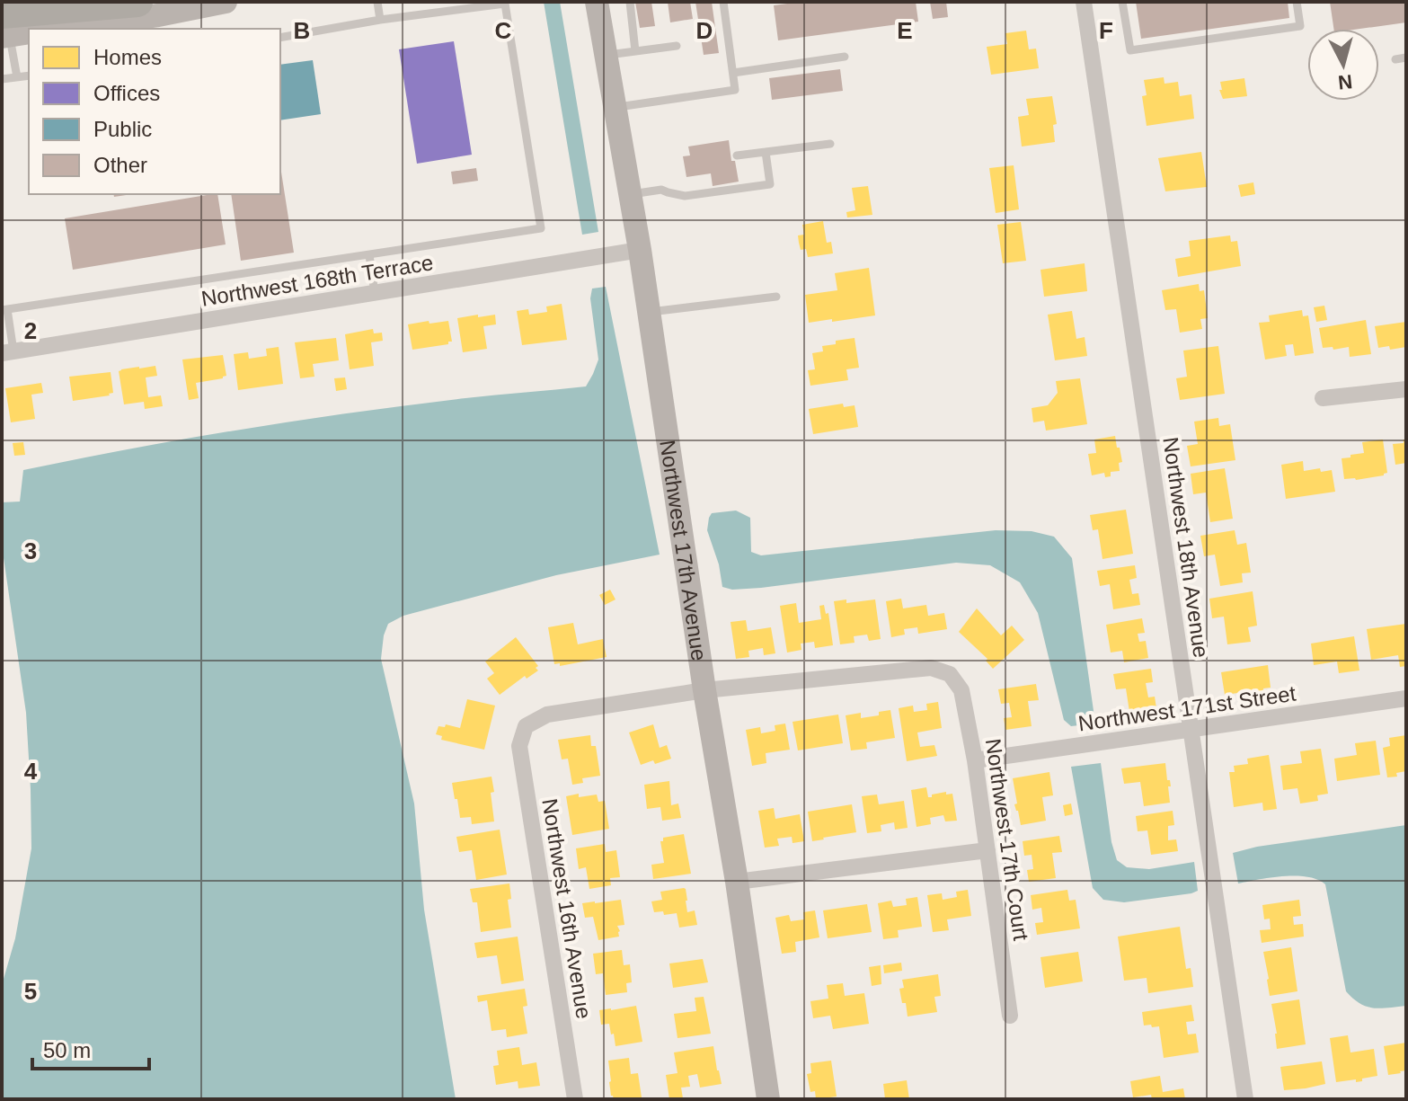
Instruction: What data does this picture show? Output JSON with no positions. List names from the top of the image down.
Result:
{
  "streets": {
    "street": [
      "Northwest 168th Terrace",
      "Northwest 18th Avenue",
      "Northwest 17th Avenue",
      "Northwest 171st Street",
      "Northwest 17th Court",
      "Northwest 16th Avenue"
    ]
  },
  "crossings": [
    ["Northwest 168th Terrace", "Northwest 17th Avenue"],
    ["Northwest 18th Avenue", "Northwest 171st Street"],
    ["Northwest 17th Avenue", "Northwest 17th Court"],
    ["Northwest 17th Avenue", "Northwest 16th Avenue"],
    ["Northwest 171st Street", "Northwest 17th Court"],
    ["Northwest 17th Court", "Northwest 16th Avenue"]
  ],
  "legend": [
    "Homes",
    "Offices",
    "Public",
    "Other"
  ],
  "scale_bar": "50 m",
  "north": "bottom",
  "grid": {
    "columns": [
      "B",
      "C",
      "D",
      "E",
      "F"
    ],
    "rows": [
      "2",
      "3",
      "4",
      "5"
    ]
  }
}
